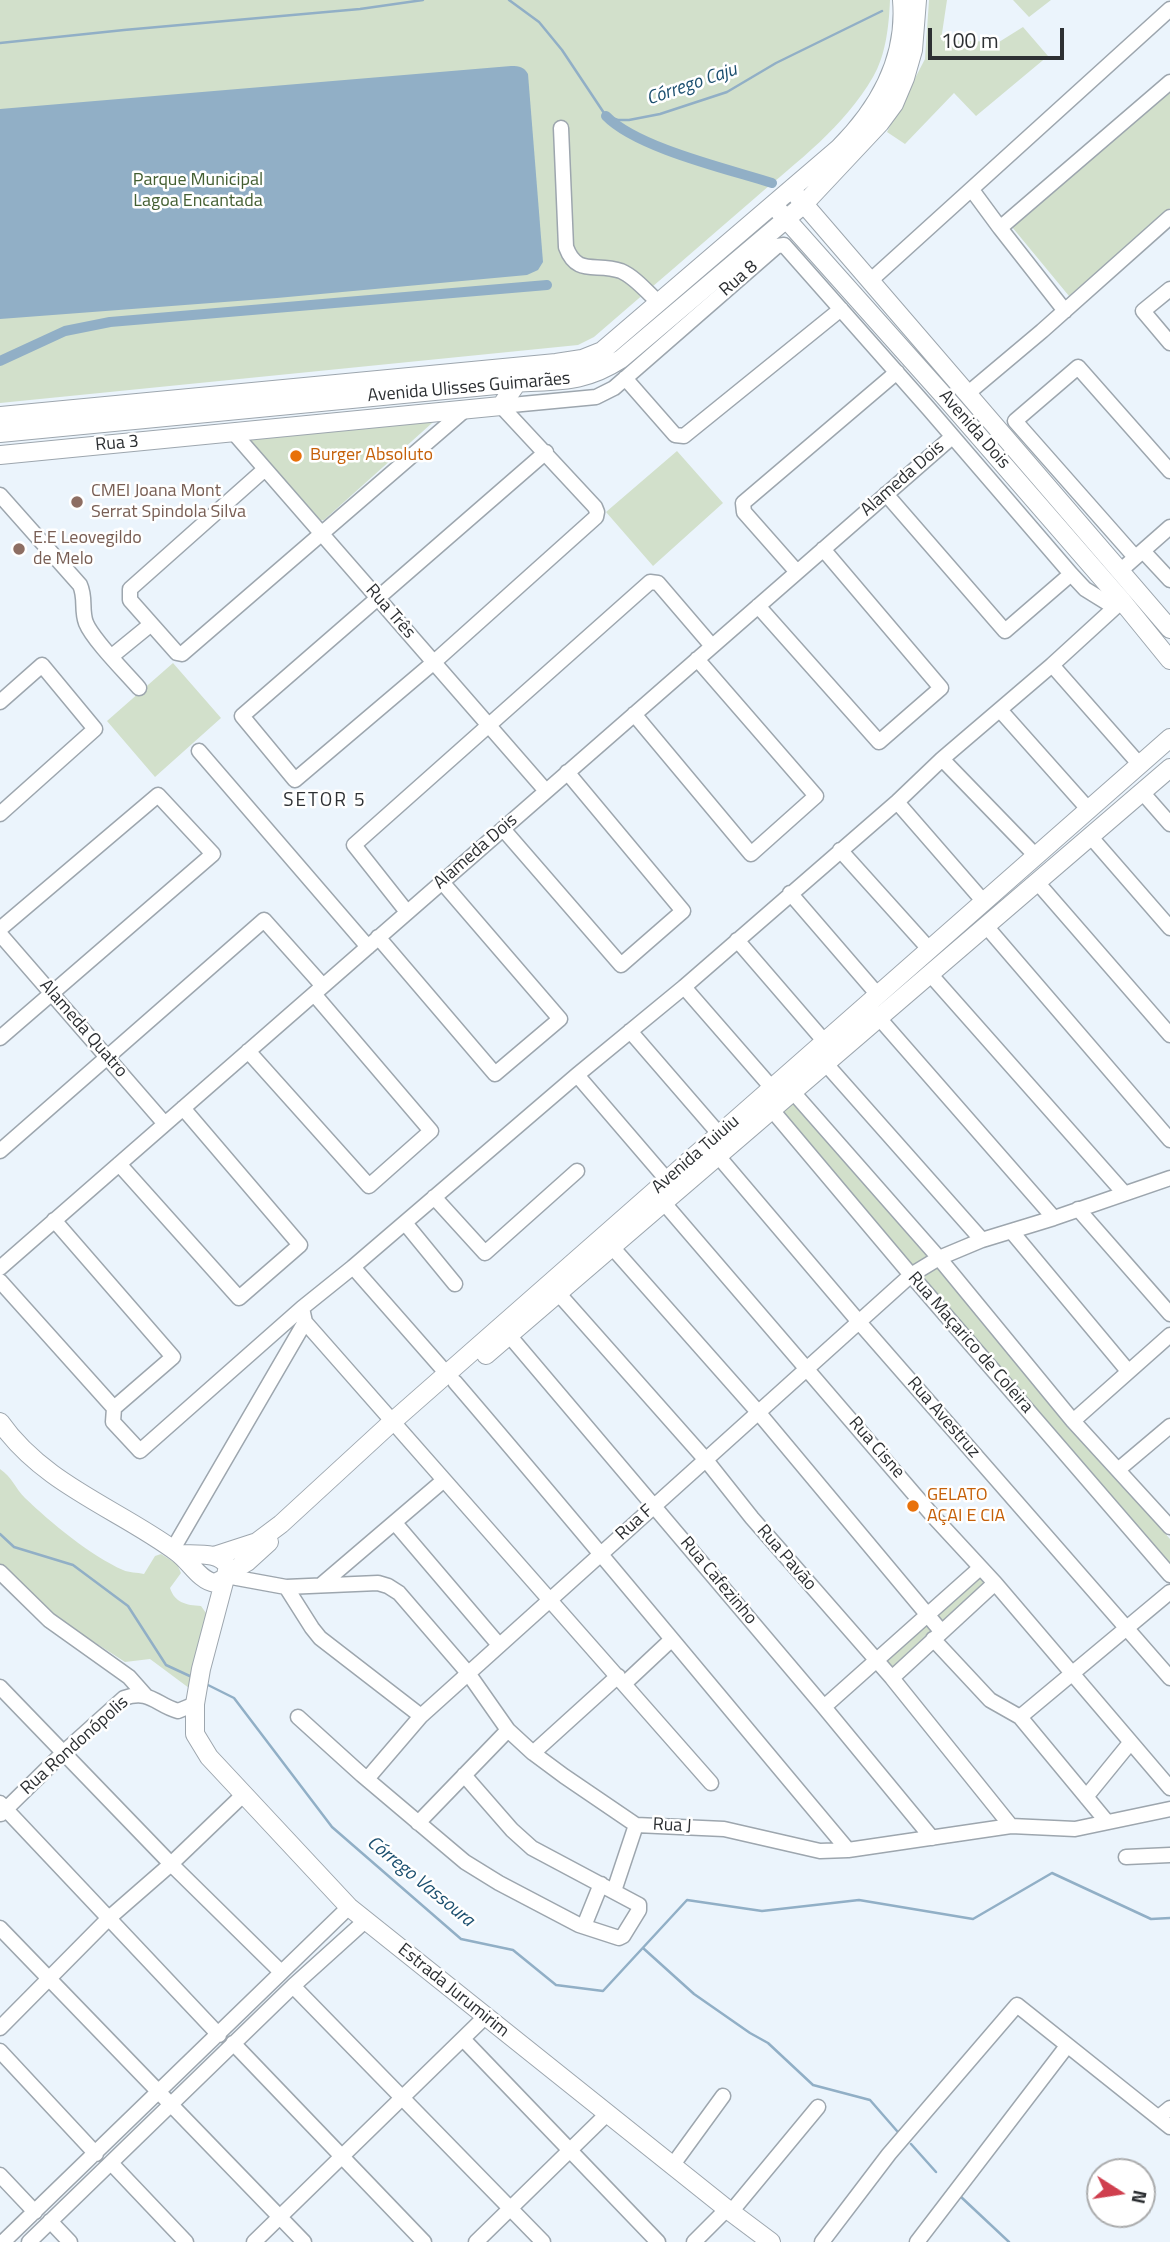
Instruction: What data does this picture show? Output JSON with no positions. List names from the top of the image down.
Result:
{
  "streets": {
    "main road": [
      "Rua 8",
      "Avenida Ulisses Guimarães",
      "Avenida Dois",
      "Rua 3",
      "Avenida Tuiuiu",
      "Estrada Jurumirim"
    ],
    "street": [
      "Alameda Dois",
      "Rua Três",
      "Alameda Quatro",
      "Rua Maçarico de Coleira",
      "Rua Avestruz",
      "Rua Cisne",
      "Rua F",
      "Rua Pavão",
      "Rua Cafezinho",
      "Rua Rondonópolis",
      "Rua J"
    ]
  },
  "crossings": [
    ["Rua 8", "Avenida Dois"],
    ["Rua 8", "Rua 3"],
    ["Rua 8", "Alameda Dois"],
    ["Rua 8", "Rua Três"],
    ["Avenida Ulisses Guimarães", "Avenida Dois"],
    ["Rua 3", "Rua Três"],
    ["Alameda Dois", "Rua Três"],
    ["Alameda Dois", "Alameda Quatro"],
    ["Avenida Tuiuiu", "Rua Maçarico de Coleira"],
    ["Avenida Tuiuiu", "Rua Avestruz"],
    ["Avenida Tuiuiu", "Rua Cisne"],
    ["Avenida Tuiuiu", "Rua Pavão"],
    ["Avenida Tuiuiu", "Rua Cafezinho"],
    ["Avenida Tuiuiu", "Rua J"],
    ["Avenida Tuiuiu", "Estrada Jurumirim"],
    ["Rua Maçarico de Coleira", "Rua F"],
    ["Rua Avestruz", "Rua F"],
    ["Rua Cisne", "Rua F"],
    ["Rua F", "Rua Pavão"],
    ["Rua F", "Rua Cafezinho"],
    ["Rua F", "Rua J"],
    ["Rua Pavão", "Rua J"],
    ["Rua Cafezinho", "Rua J"],
    ["Rua Rondonópolis", "Estrada Jurumirim"],
    ["Rua J", "Estrada Jurumirim"]
  ],
  "districts": ["SETOR 5"],
  "water": ["Córrego Caju", "Córrego Vassoura"],
  "parks": ["Parque Municipal Lagoa Encantada"],
  "places": [
    "Burger Absoluto",
    "CMEI Joana Mont Serrat Spindola Silva",
    "E.E Leovegildo de Melo",
    "GELATO AÇAI E CIA"
  ],
  "scale_bar": "100 m",
  "north": "right"
}
